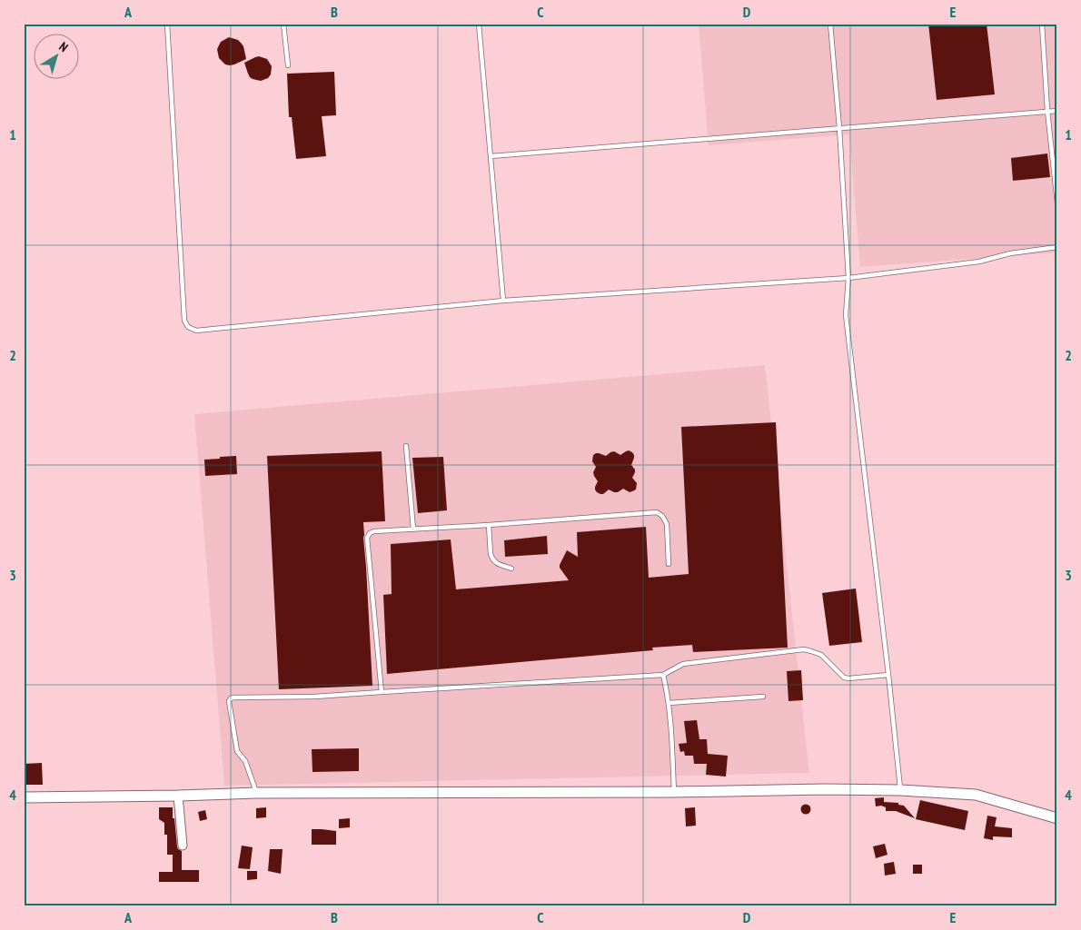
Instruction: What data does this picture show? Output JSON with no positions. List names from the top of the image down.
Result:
{
  "north": "top right",
  "grid": {
    "columns": [
      "A",
      "B",
      "C",
      "D",
      "E"
    ],
    "rows": [
      "1",
      "2",
      "3",
      "4"
    ]
  }
}
